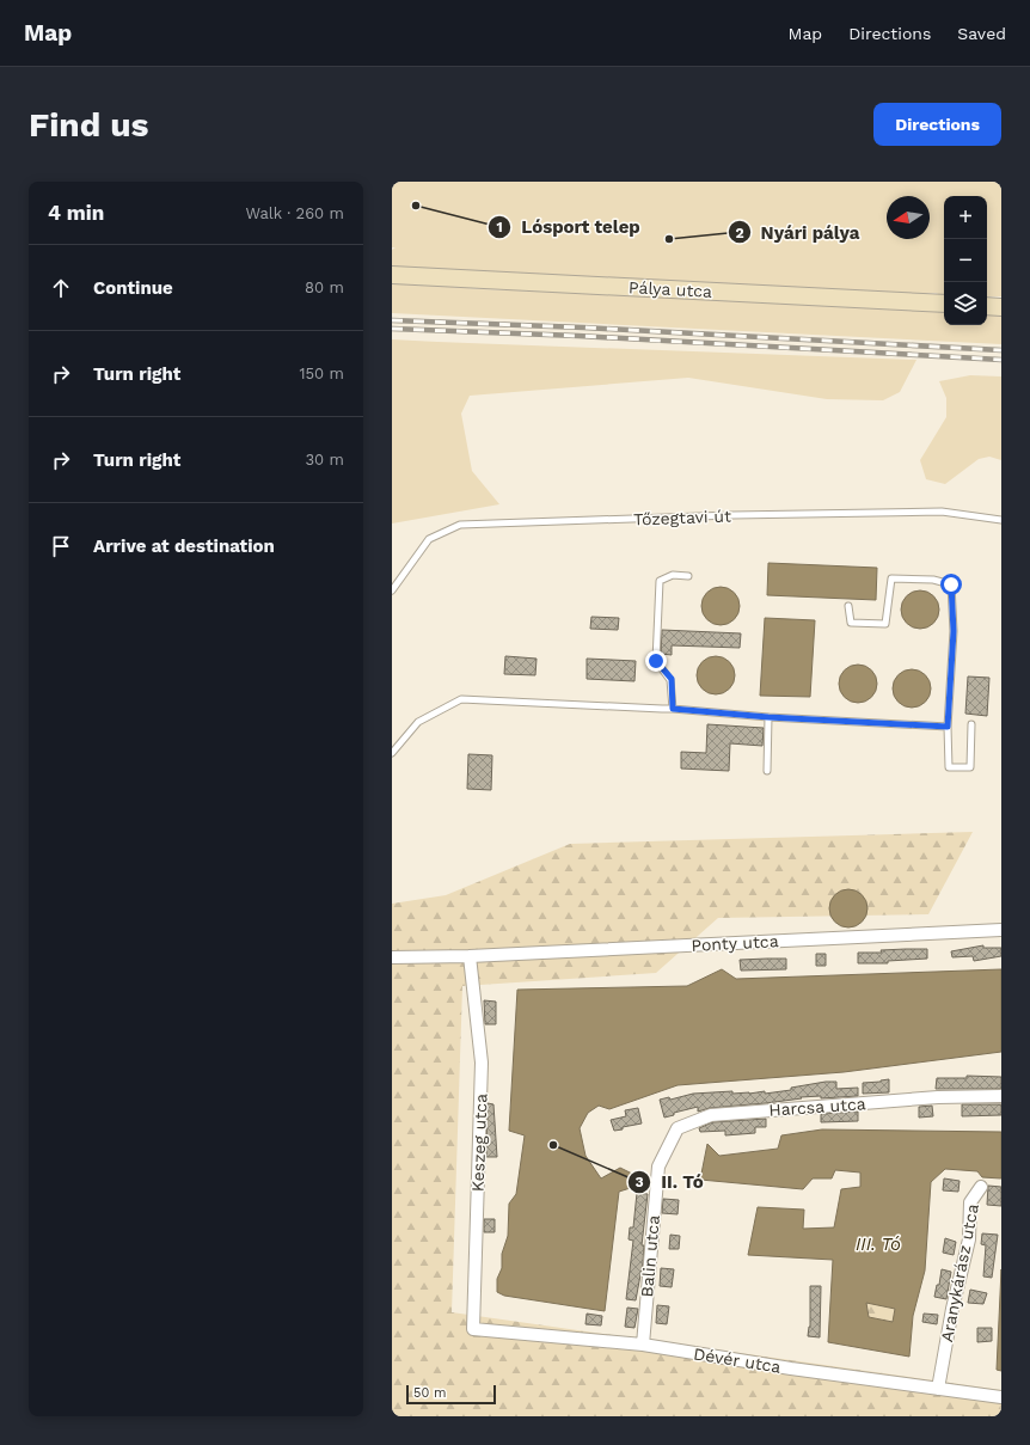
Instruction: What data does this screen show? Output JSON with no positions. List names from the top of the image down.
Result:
{
  "streets": {
    "street": [
      "Pálya utca",
      "Ponty utca",
      "Harcsa utca",
      "Keszeg utca",
      "Balin utca",
      "Aranykárász utca",
      "Dévér utca"
    ],
    "lane": ["Tőzegtavi út"]
  },
  "crossings": [
    ["Ponty utca", "Keszeg utca"],
    ["Harcsa utca", "Balin utca"],
    ["Keszeg utca", "Dévér utca"],
    ["Balin utca", "Dévér utca"],
    ["Aranykárász utca", "Dévér utca"]
  ],
  "water": ["III. Tó"],
  "places": ["Lósport telep", "Nyári pálya", "II. Tó"],
  "scale_bar": "50 m",
  "north": "left",
  "page": {
    "header": "Map",
    "nav": ["Map", "Directions", "Saved"],
    "buttons": "Directions",
    "title": "Find us",
    "heading": ["4 min", "Walk · 260 m"],
    "map_buttons": ["+", "−"],
    "list": [
      ["Continue", "80 m"],
      ["Turn right", "150 m"],
      ["Turn right", "30 m"],
      "Arrive at destination"
    ],
    "scale": "50 m"
  }
}
